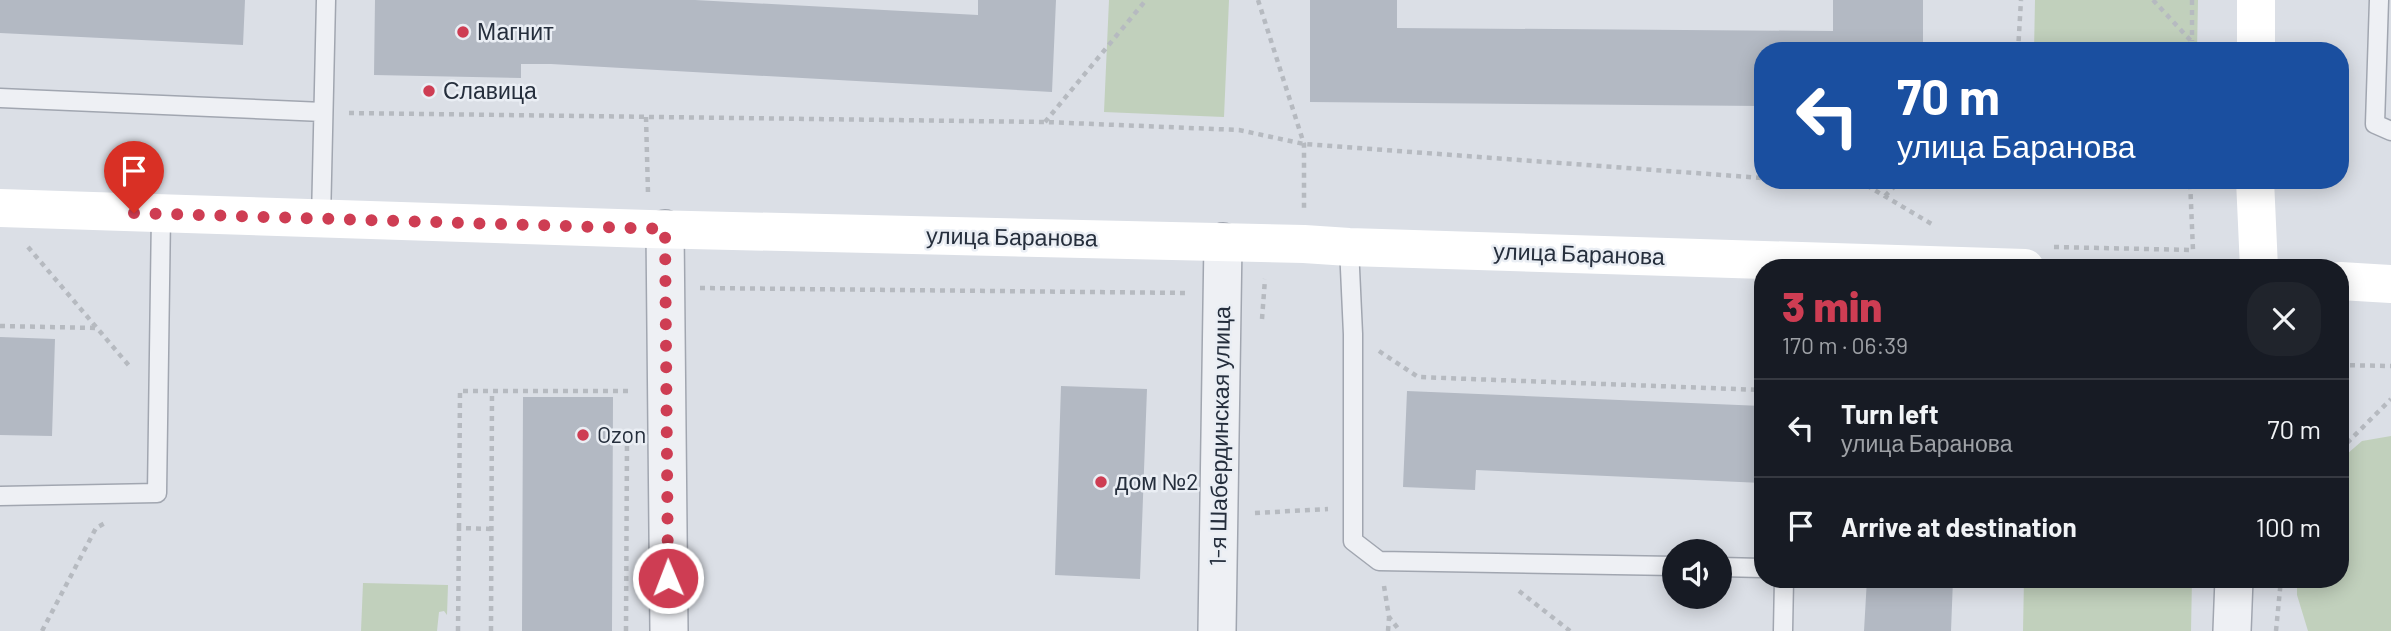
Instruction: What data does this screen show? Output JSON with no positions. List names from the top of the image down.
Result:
{
  "streets": {
    "street": ["улица Баранова", "1-я Шабердинская улица"]
  },
  "crossings": [
    ["улица Баранова", "1-я Шабердинская улица"]
  ],
  "places": [
    "Магнит",
    "Славица",
    "Ozon",
    "дом №2"
  ],
  "page": {
    "turn": ["70 m", "улица Баранова"],
    "heading": ["3 min", "170 m · 06:39"],
    "list": [
      {
        "name": "Turn left",
        "note": "улица Баранова",
        "value": "70 m"
      },
      {
        "name": "Arrive at destination",
        "value": "100 m"
      }
    ]
  }
}
